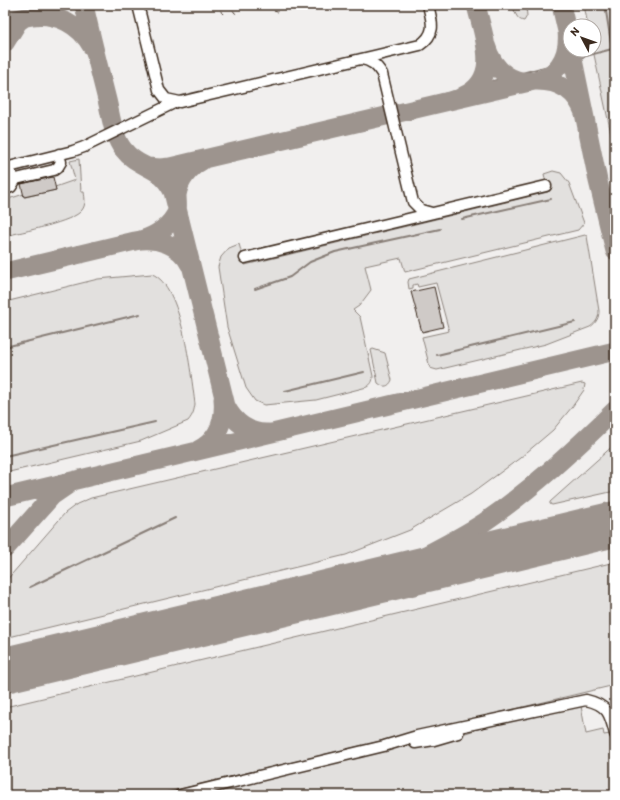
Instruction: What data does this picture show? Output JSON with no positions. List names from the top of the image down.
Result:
{
  "north": "top left"
}
